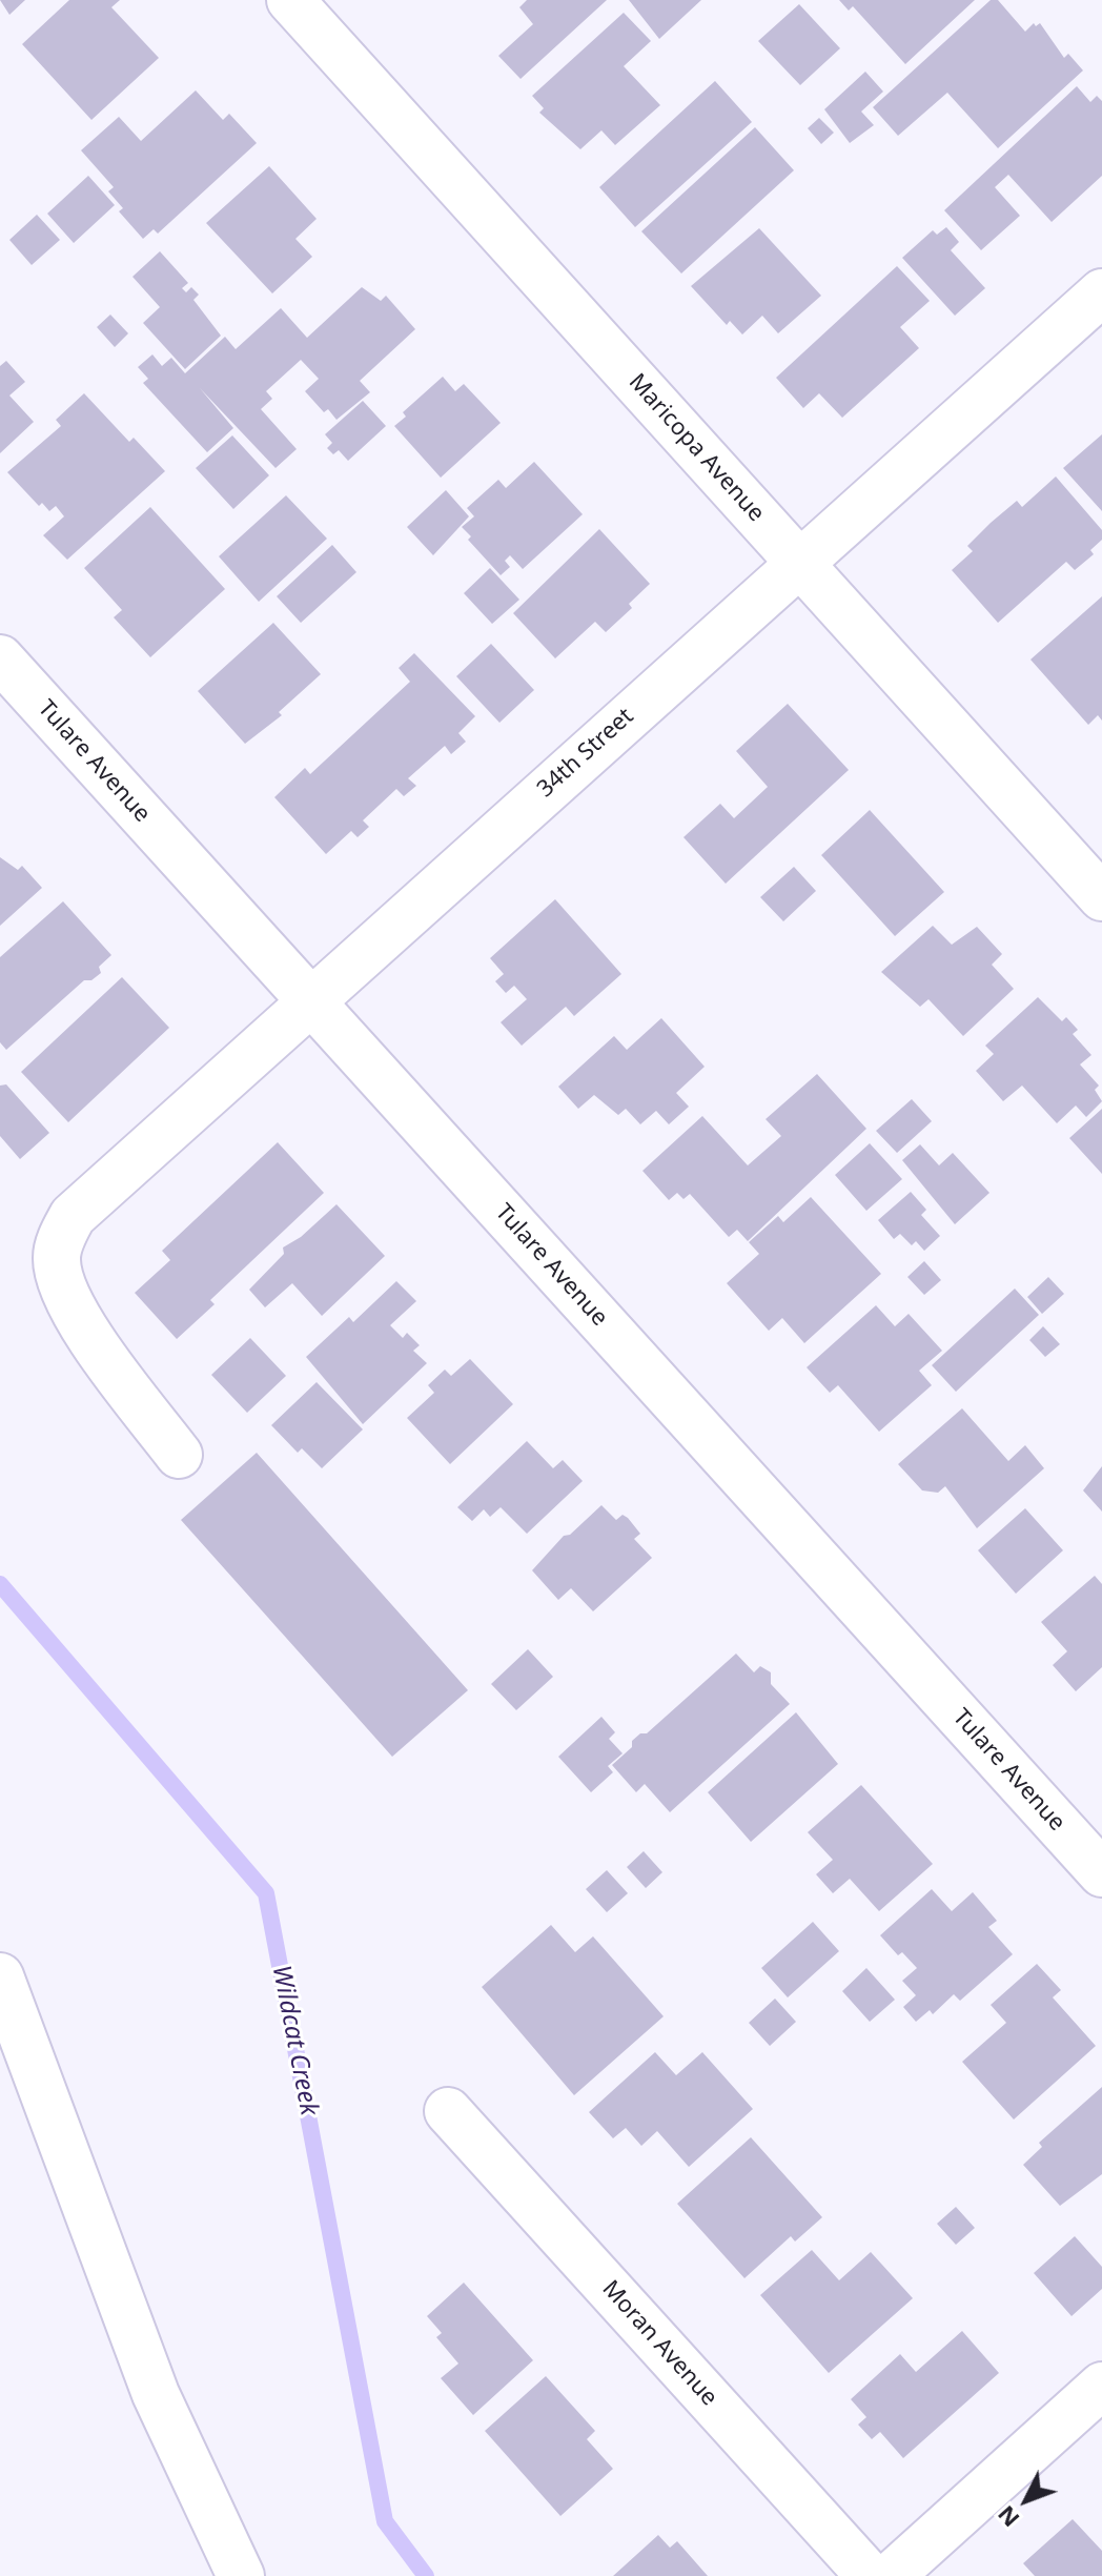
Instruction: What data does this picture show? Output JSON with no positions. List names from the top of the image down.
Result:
{
  "streets": {
    "street": [
      "Maricopa Avenue",
      "34th Street",
      "Tulare Avenue",
      "Moran Avenue"
    ]
  },
  "crossings": [
    ["Maricopa Avenue", "34th Street"],
    ["34th Street", "Tulare Avenue"]
  ],
  "water": ["Wildcat Creek"],
  "north": "bottom left"
}
